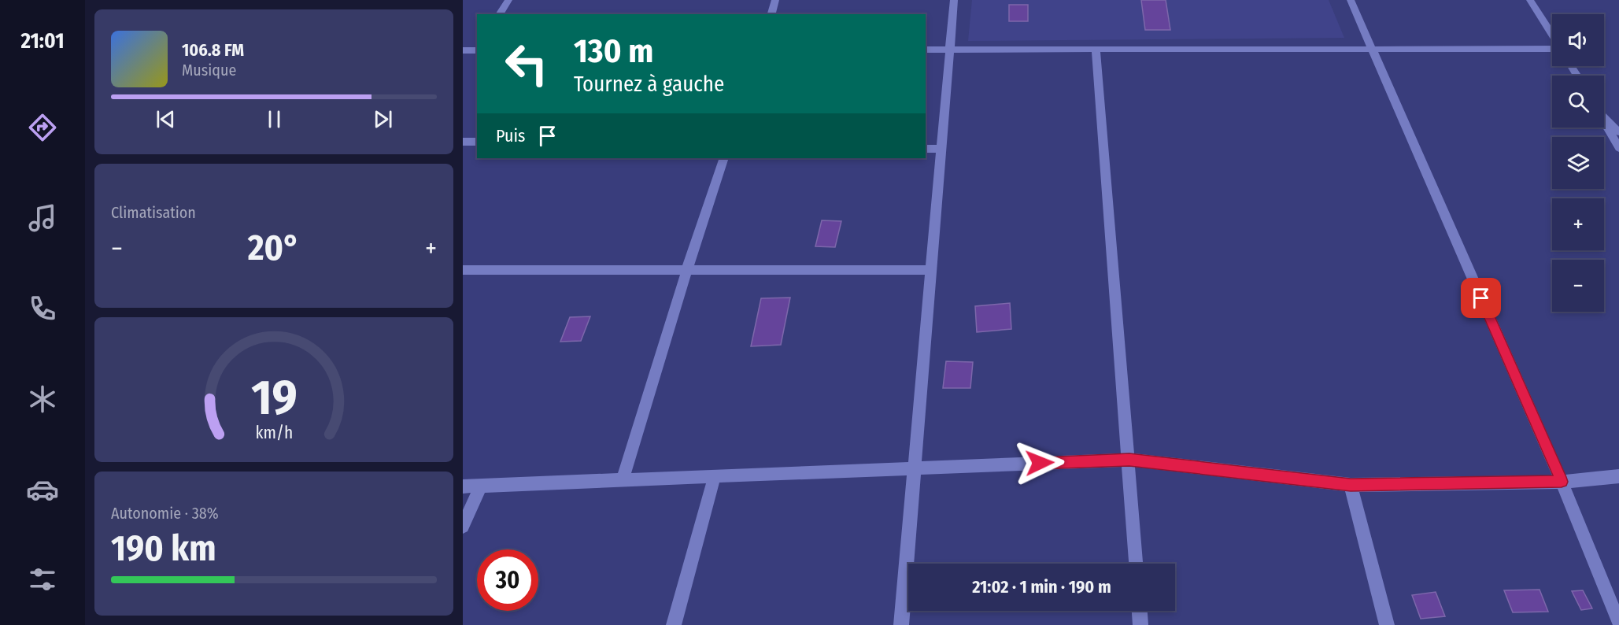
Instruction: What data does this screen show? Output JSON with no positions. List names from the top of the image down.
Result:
{
  "page": {
    "tabs": "21:01",
    "map_buttons": ["+", "−"],
    "turn": ["130 m", "Tournez à gauche"],
    "song": ["106.8 FM", "Musique"],
    "then": "Puis",
    "tile": [
      "Climatisation",
      ["Autonomie · 38%", "190 km"]
    ],
    "heat": ["−", "20°", "+"],
    "limit": "30",
    "trip": "21:02 · 1 min · 190 m",
    "gauge": ["19", "km/h"]
  }
}
